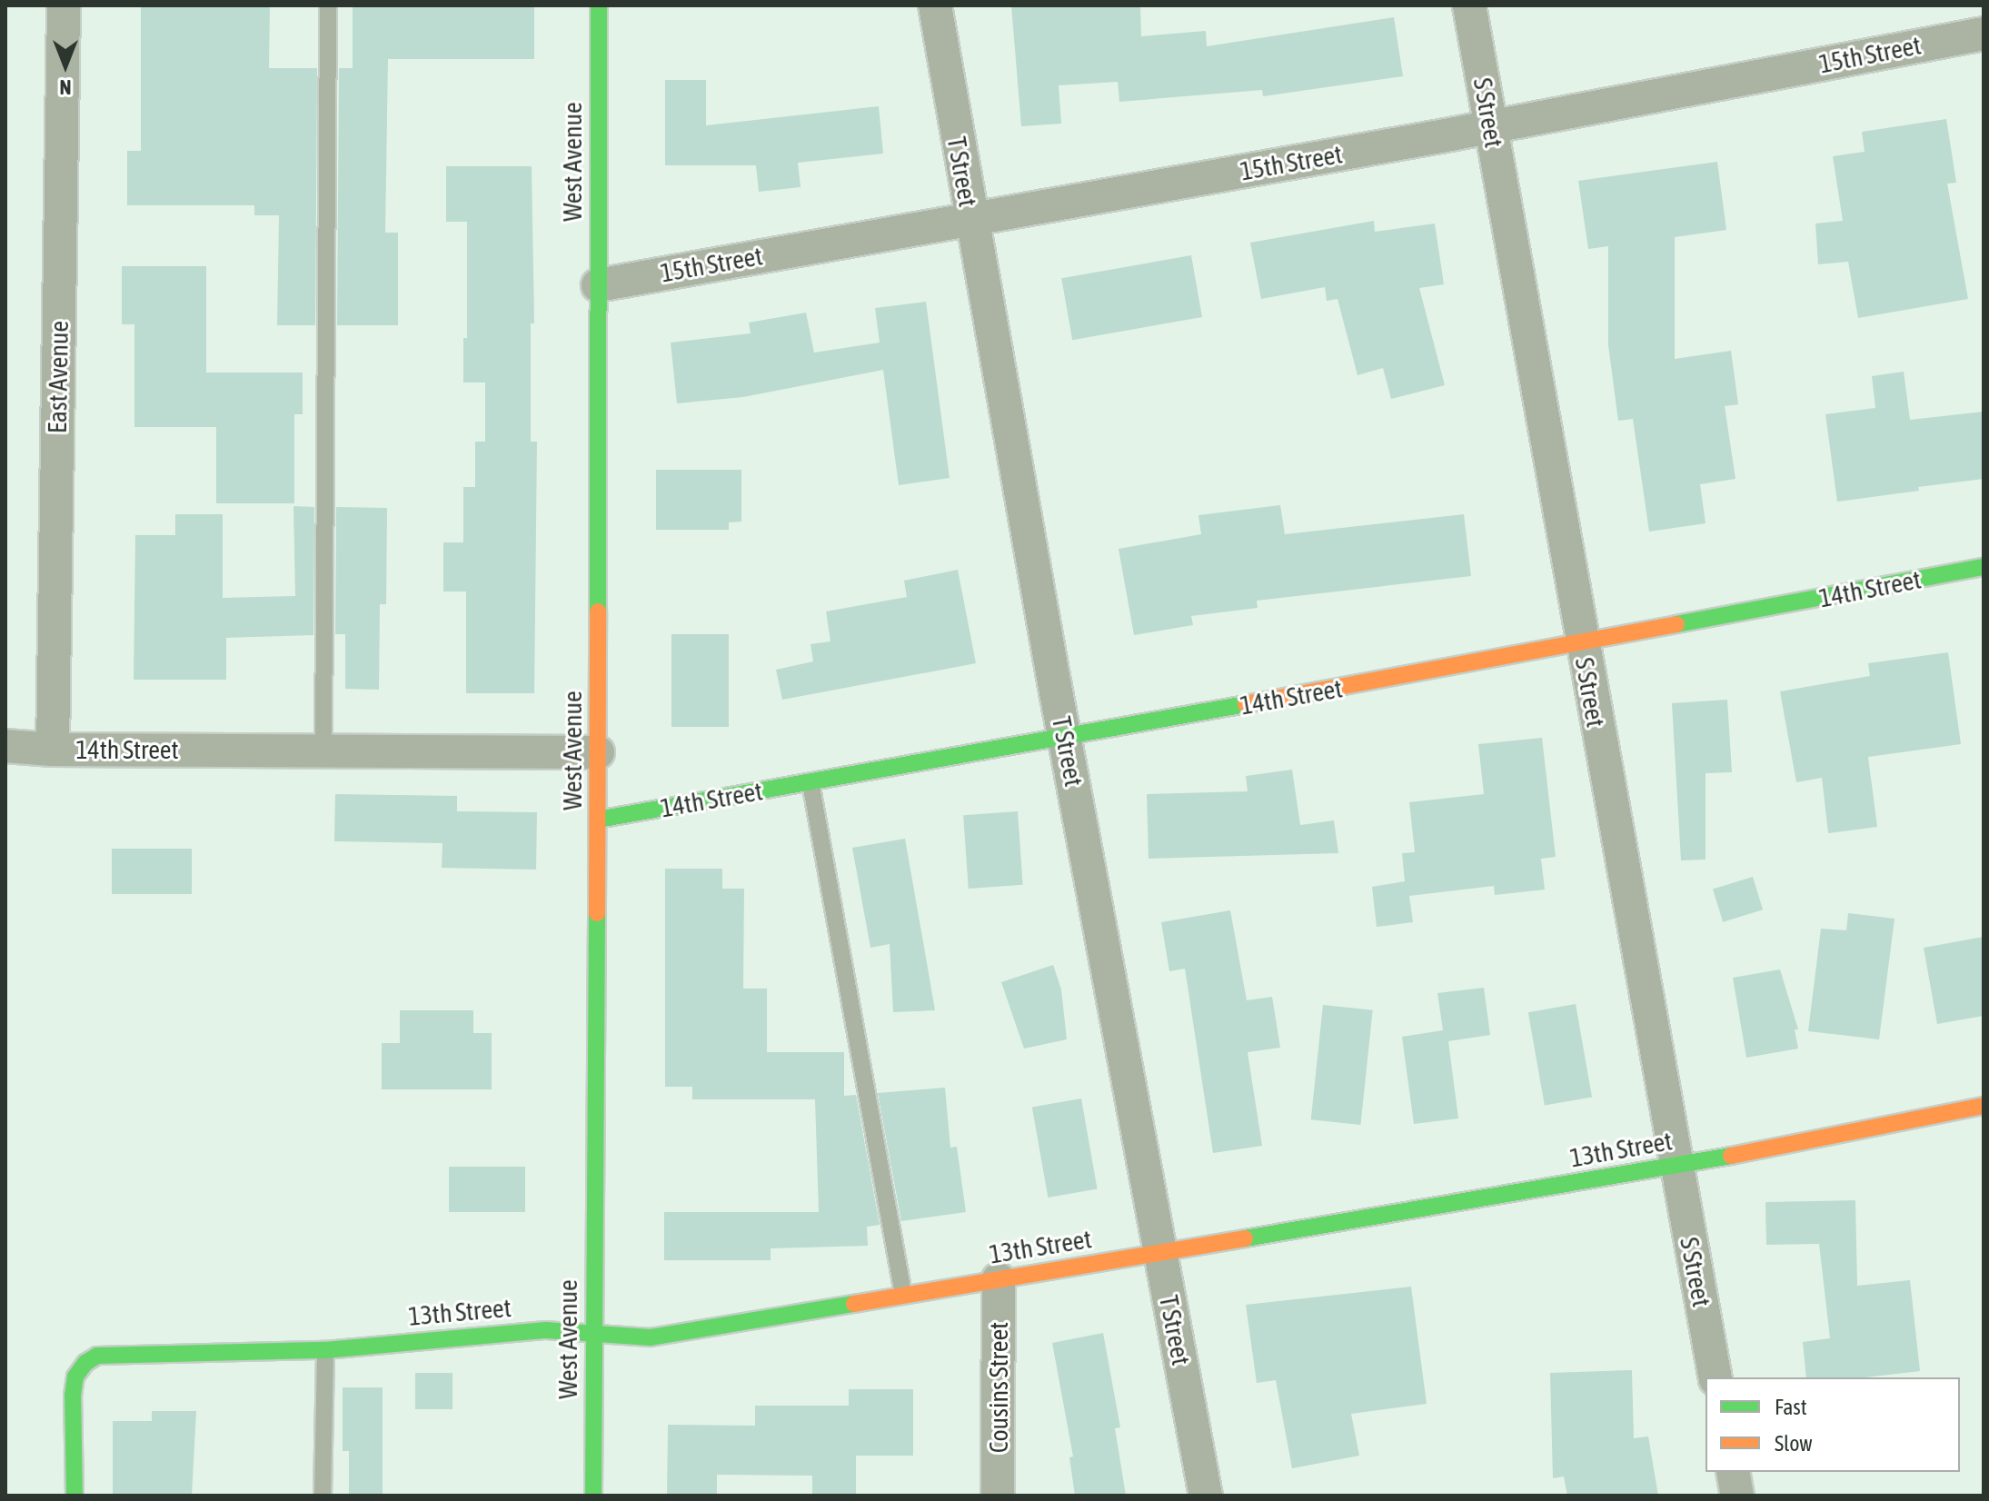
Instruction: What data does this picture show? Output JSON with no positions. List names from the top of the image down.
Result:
{
  "streets": {
    "street": [
      "15th Street",
      "S Street",
      "West Avenue",
      "T Street",
      "East Avenue",
      "14th Street",
      "13th Street",
      "Cousins Street"
    ]
  },
  "crossings": [
    ["15th Street", "S Street"],
    ["15th Street", "West Avenue"],
    ["15th Street", "T Street"],
    ["S Street", "14th Street"],
    ["S Street", "13th Street"],
    ["West Avenue", "14th Street"],
    ["West Avenue", "13th Street"],
    ["T Street", "14th Street"],
    ["T Street", "13th Street"],
    ["East Avenue", "14th Street"],
    ["13th Street", "Cousins Street"]
  ],
  "legend": ["Fast", "Slow"],
  "north": "bottom"
}
